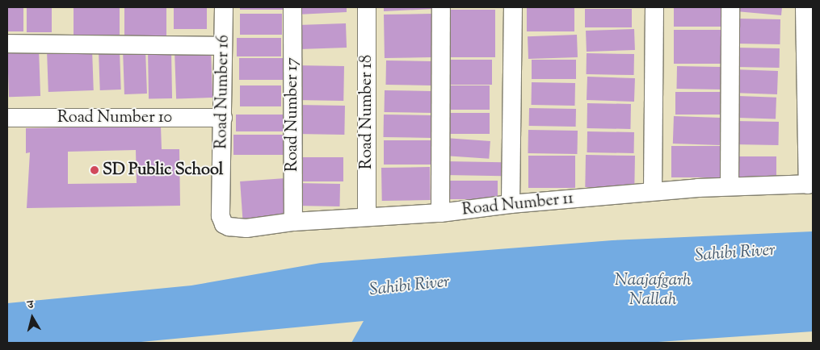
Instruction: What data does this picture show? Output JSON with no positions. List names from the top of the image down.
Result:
{
  "streets": {
    "street": [
      "Road Number 16",
      "Road Number 18",
      "Road Number 17",
      "Road Number 10",
      "Road Number 11"
    ]
  },
  "crossings": [
    ["Road Number 16", "Road Number 10"],
    ["Road Number 16", "Road Number 11"],
    ["Road Number 18", "Road Number 11"],
    ["Road Number 17", "Road Number 11"]
  ],
  "water": ["Sahibi River", "Naajafgarh Nallah"],
  "places": ["SD Public School"],
  "north": "top"
}
